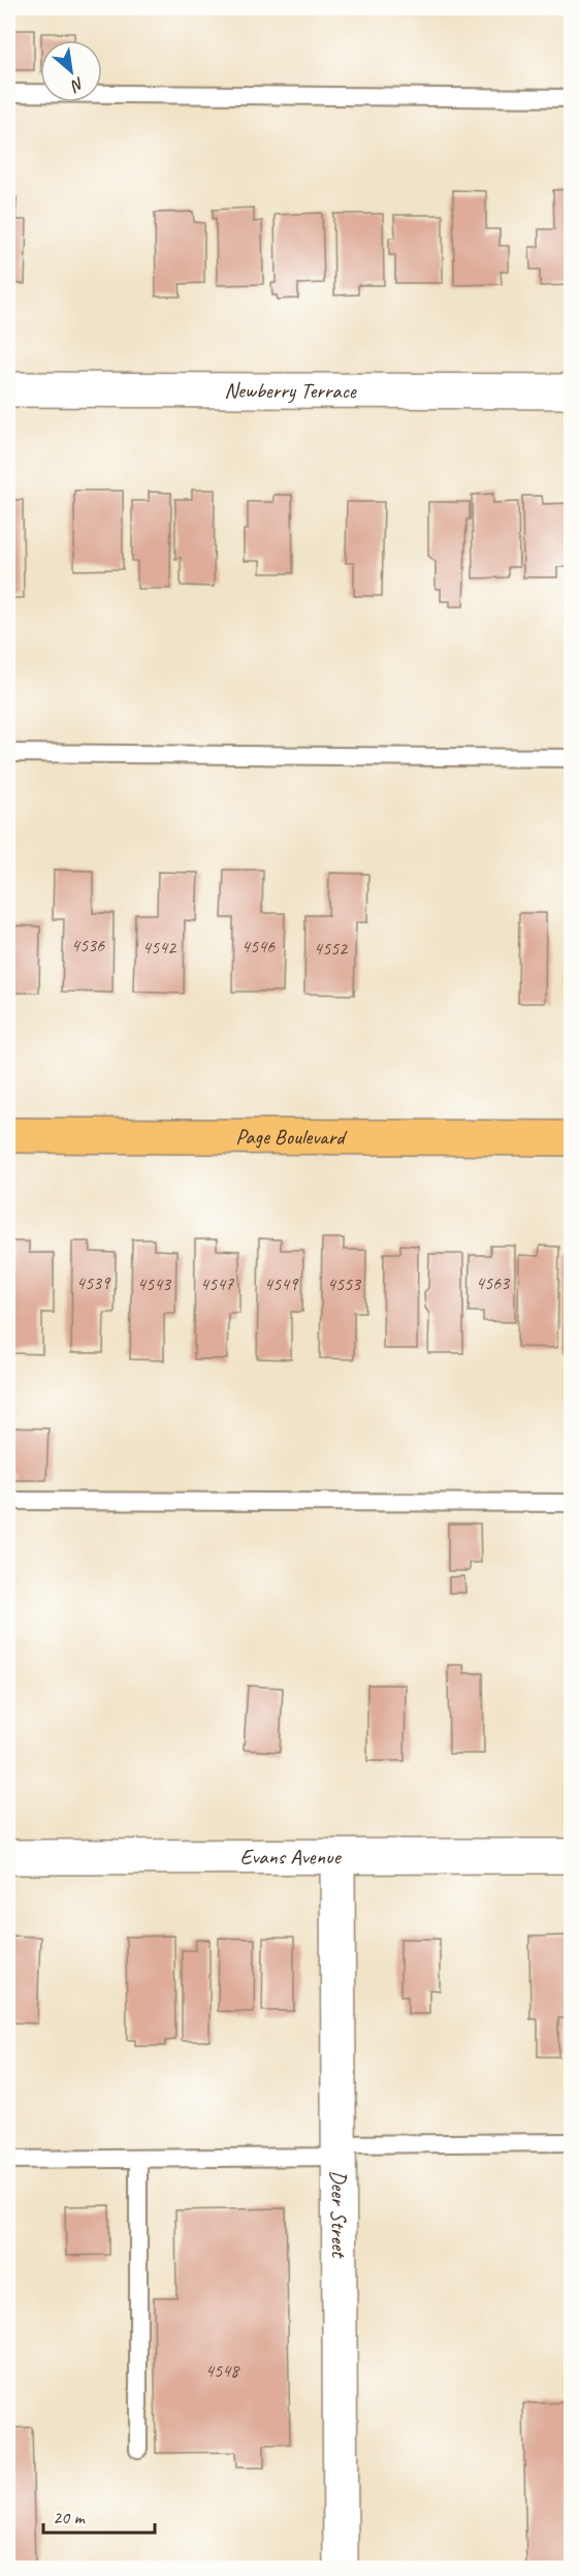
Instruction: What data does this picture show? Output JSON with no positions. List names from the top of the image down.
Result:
{
  "streets": {
    "main road": ["Page Boulevard"],
    "street": ["Newberry Terrace", "Evans Avenue", "Deer Street"]
  },
  "crossings": [
    ["Evans Avenue", "Deer Street"]
  ],
  "house_numbers": [
    "4536",
    "4546",
    "4542",
    "4552",
    "4539",
    "4563",
    "4543",
    "4547",
    "4549",
    "4553",
    "4548"
  ],
  "scale_bar": "20 m",
  "north": "bottom right"
}
